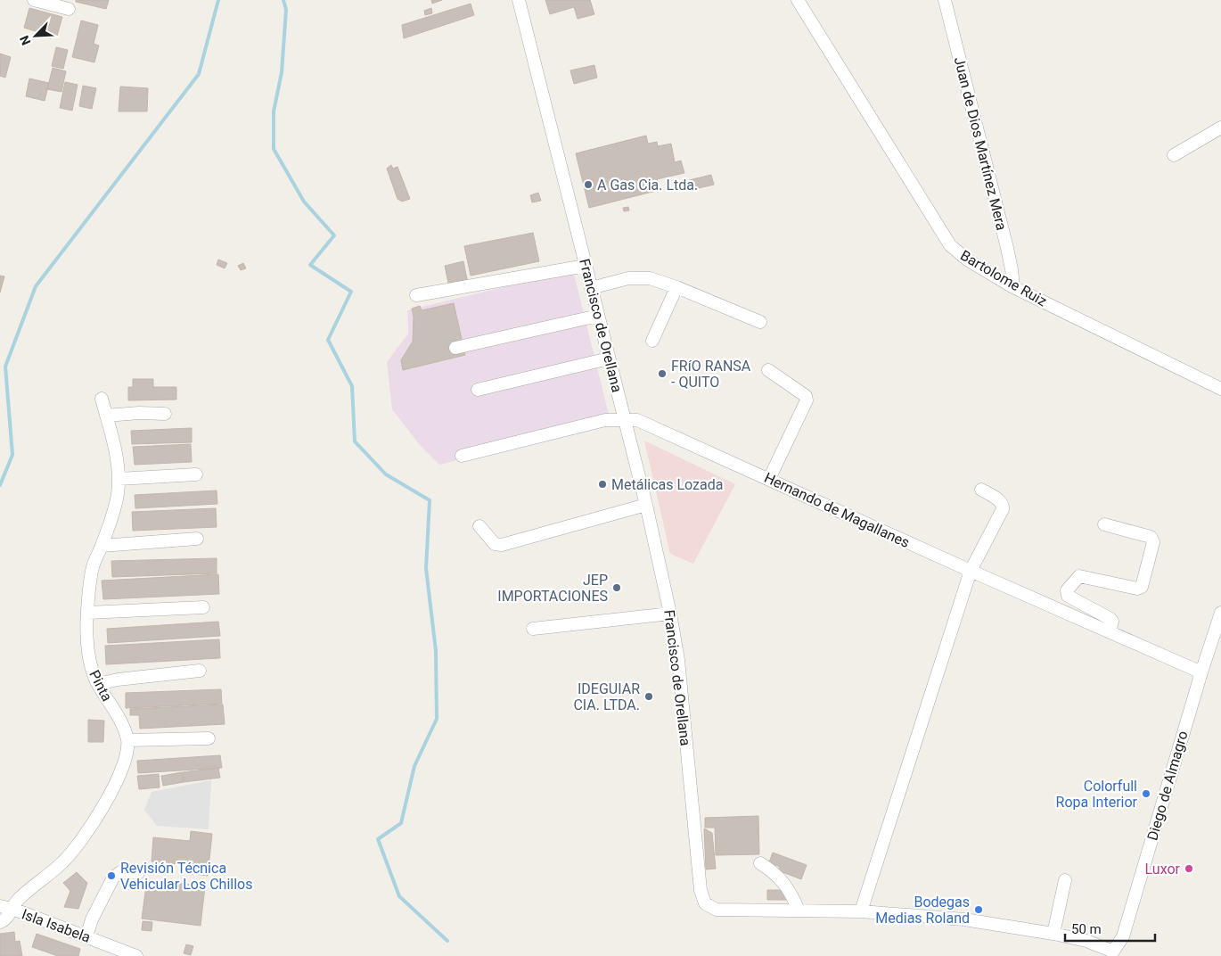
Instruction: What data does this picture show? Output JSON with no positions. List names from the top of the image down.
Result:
{
  "streets": {
    "street": [
      "Juan de Dios Martínez Mera",
      "Bartolome Ruiz",
      "Francisco de Orellana",
      "Hernando de Magallanes",
      "Pinta",
      "Diego de Almagro",
      "Isla Isabela"
    ]
  },
  "crossings": [
    ["Juan de Dios Martínez Mera", "Bartolome Ruiz"],
    ["Francisco de Orellana", "Hernando de Magallanes"],
    ["Francisco de Orellana", "Diego de Almagro"],
    ["Hernando de Magallanes", "Diego de Almagro"]
  ],
  "places": [
    "A Gas Cia. Ltda.",
    "FRíO RANSA - QUITO",
    "Metálicas Lozada",
    "JEP IMPORTACIONES",
    "IDEGUIAR CIA. LTDA.",
    "Colorfull Ropa Interior",
    "Luxor",
    "Revisión Técnica Vehicular Los Chillos",
    "Bodegas Medias Roland"
  ],
  "scale_bar": "50 m",
  "north": "bottom left"
}
